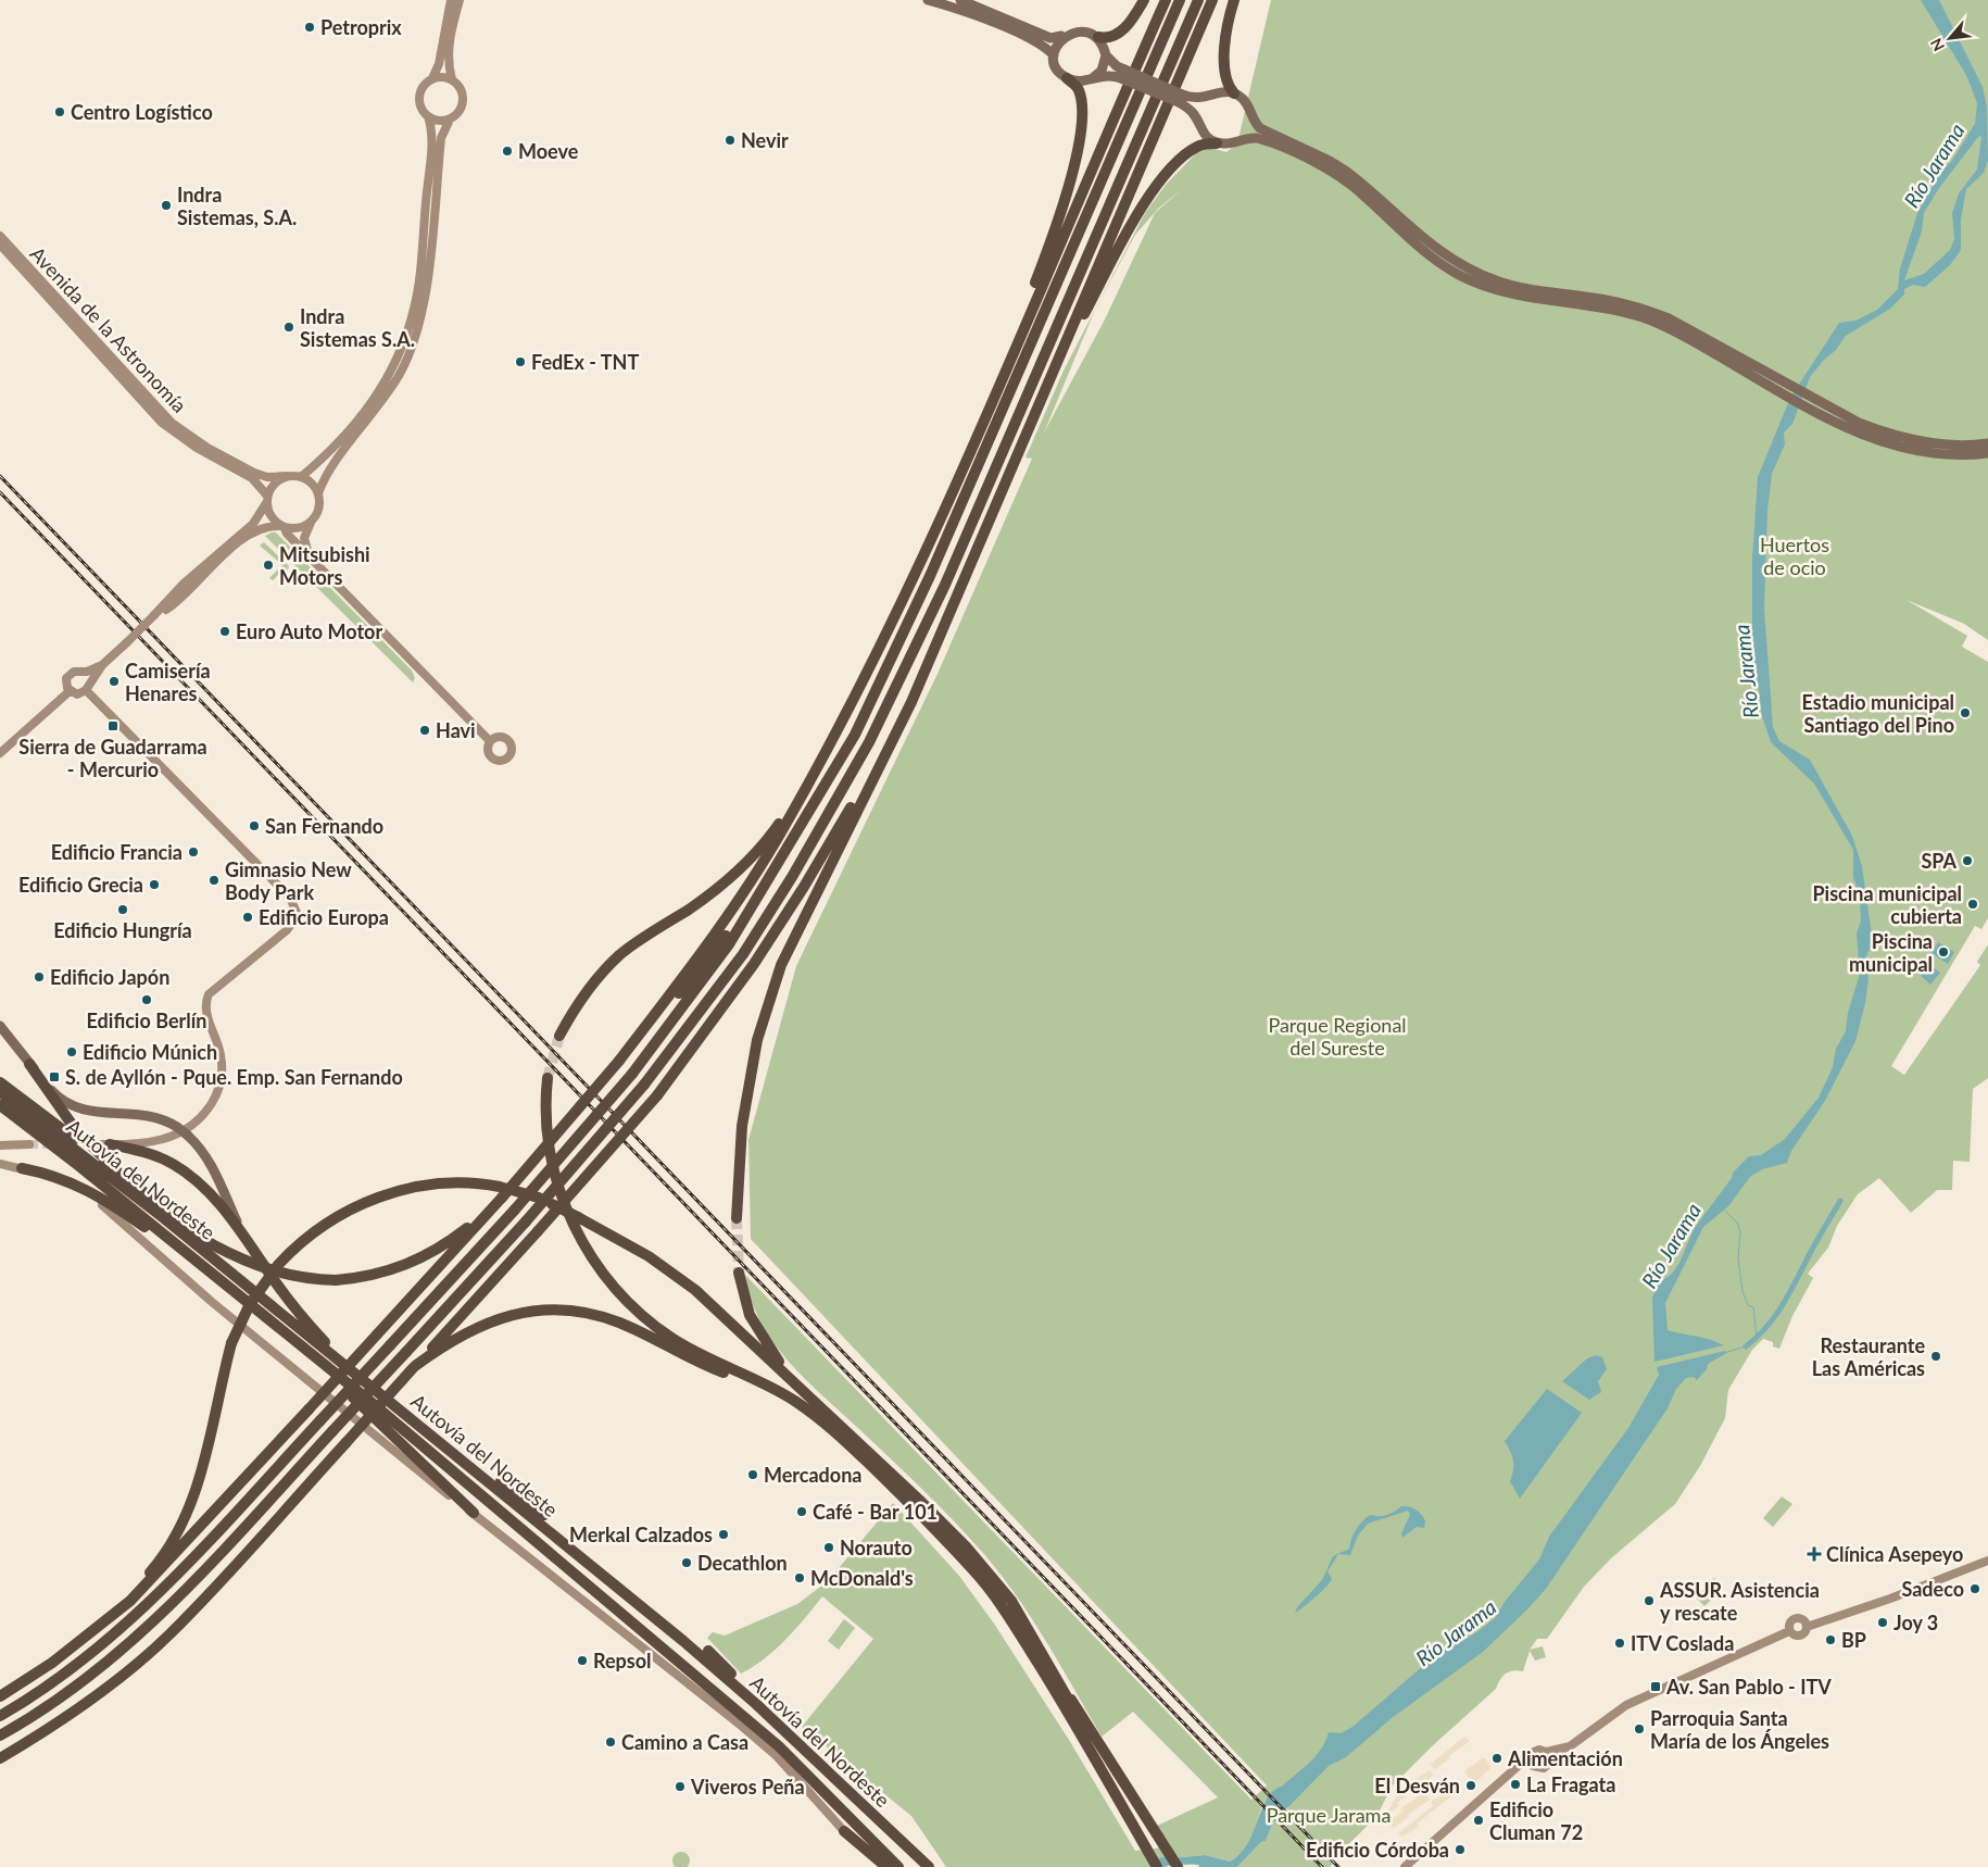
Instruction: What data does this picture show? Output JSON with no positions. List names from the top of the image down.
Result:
{
  "streets": {
    "highway": ["Autovía del Nordeste"],
    "street": ["Avenida de la Astronomía"]
  },
  "water": ["Río Jarama"],
  "parks": ["Huertos de ocio", "Parque Regional del Sureste", "Parque Jarama"],
  "places": {
    "other": [
      "Petroprix",
      "Centro Logístico",
      "Nevir",
      "Moeve",
      "Indra Sistemas, S.A.",
      "Indra Sistemas S.A.",
      "FedEx - TNT",
      "Mitsubishi Motors",
      "Euro Auto Motor",
      "Camisería Henares",
      "Estadio municipal Santiago del Pino",
      "Havi",
      "San Fernando",
      "Edificio Francia",
      "SPA",
      "Gimnasio New Body Park",
      "Edificio Grecia",
      "Piscina municipal cubierta",
      "Edificio Hungría",
      "Edificio Europa",
      "Piscina municipal",
      "Edificio Japón",
      "Edificio Berlín",
      "Edificio Múnich",
      "Restaurante Las Américas",
      "Mercadona",
      "Café - Bar 101",
      "Merkal Calzados",
      "Norauto",
      "Decathlon",
      "McDonald's",
      "Sadeco",
      "ASSUR. Asistencia y rescate",
      "Joy 3",
      "BP",
      "ITV Coslada",
      "Repsol",
      "Parroquia Santa María de los Ángeles",
      "Camino a Casa",
      "Alimentación",
      "La Fragata",
      "El Desván",
      "Viveros Peña",
      "Edificio Cluman 72",
      "Edificio Córdoba"
    ],
    "transit": ["Sierra de Guadarrama - Mercurio", "S. de Ayllón - Pque. Emp. San Fernando", "Av. San Pablo - ITV"],
    "health": ["Clínica Asepeyo"]
  },
  "north": "bottom left"
}
